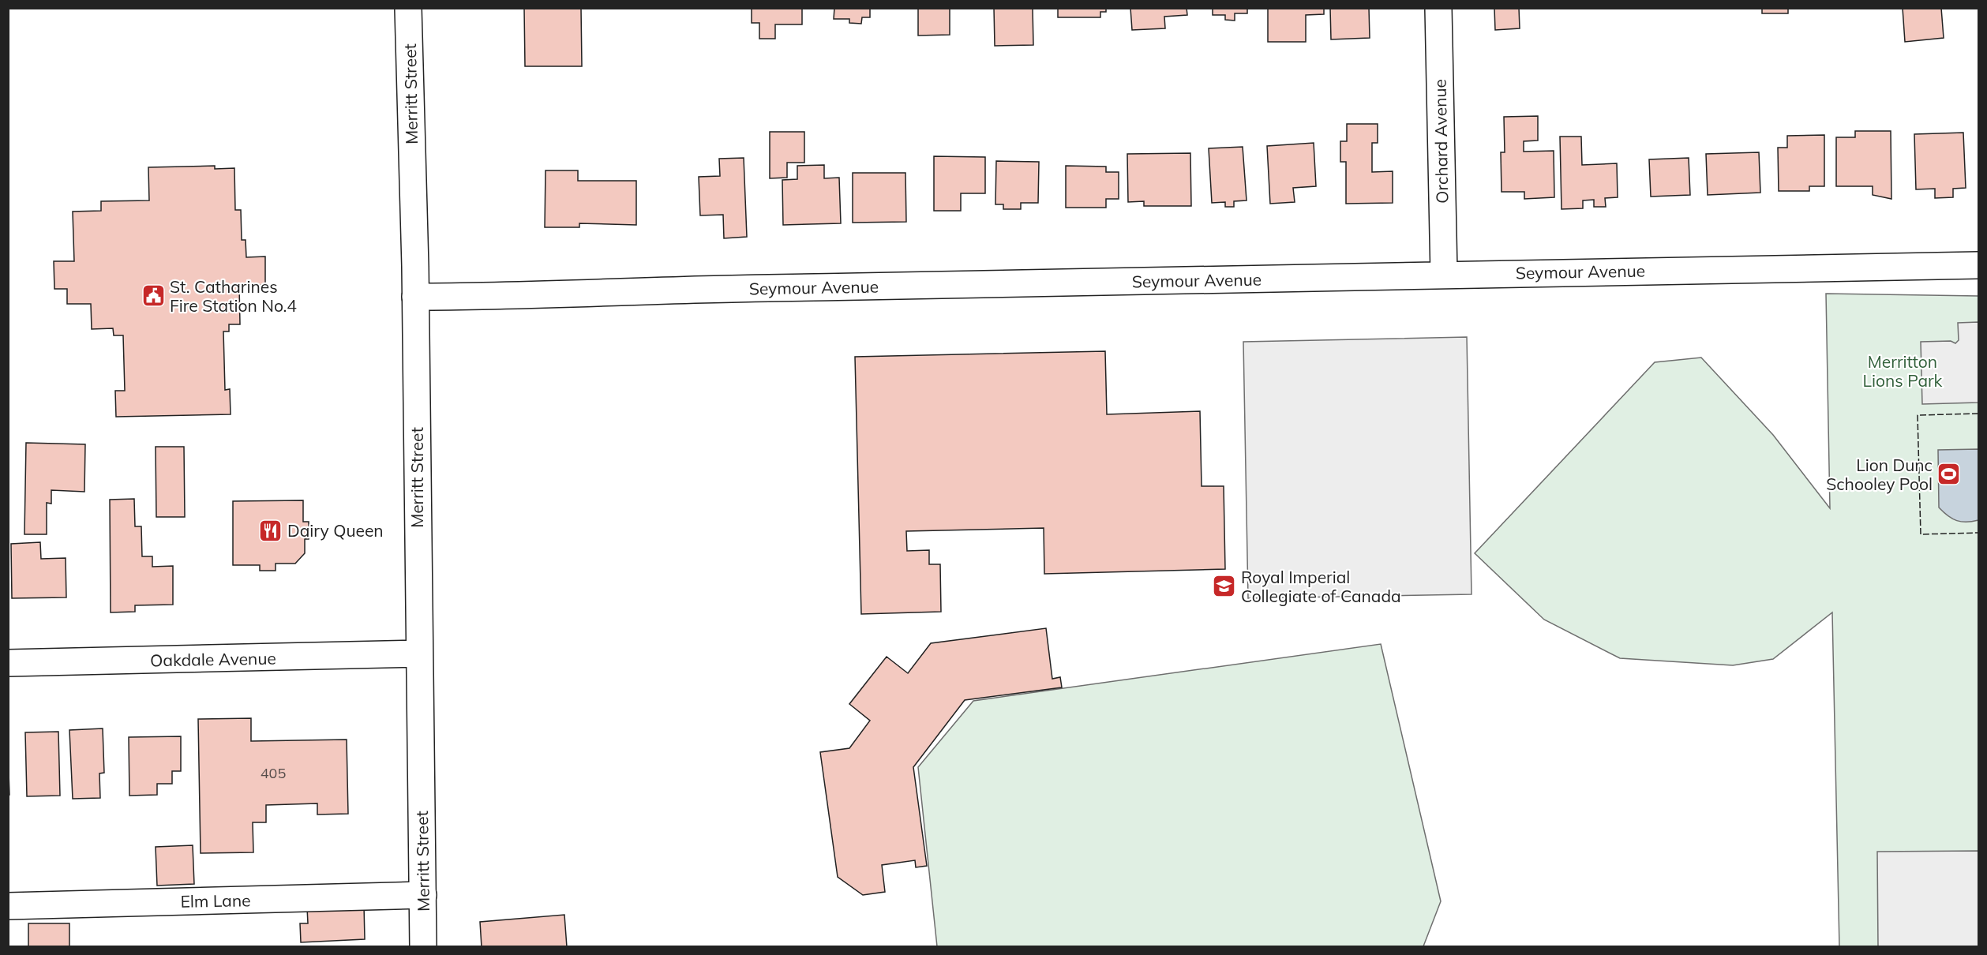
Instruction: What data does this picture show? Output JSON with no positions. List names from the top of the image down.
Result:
{
  "streets": {
    "street": [
      "Merritt Street",
      "Orchard Avenue",
      "Seymour Avenue",
      "Oakdale Avenue",
      "Elm Lane"
    ]
  },
  "crossings": [
    ["Merritt Street", "Seymour Avenue"],
    ["Merritt Street", "Oakdale Avenue"],
    ["Merritt Street", "Elm Lane"],
    ["Orchard Avenue", "Seymour Avenue"]
  ],
  "parks": ["Merritton Lions Park"],
  "places": {
    "public building": ["St. Catharines Fire Station No.4"],
    "sports": ["Lion Dunc Schooley Pool"],
    "restaurant": ["Dairy Queen"],
    "school or university": ["Royal Imperial Collegiate of Canada"]
  },
  "house_numbers": ["405"]
}
